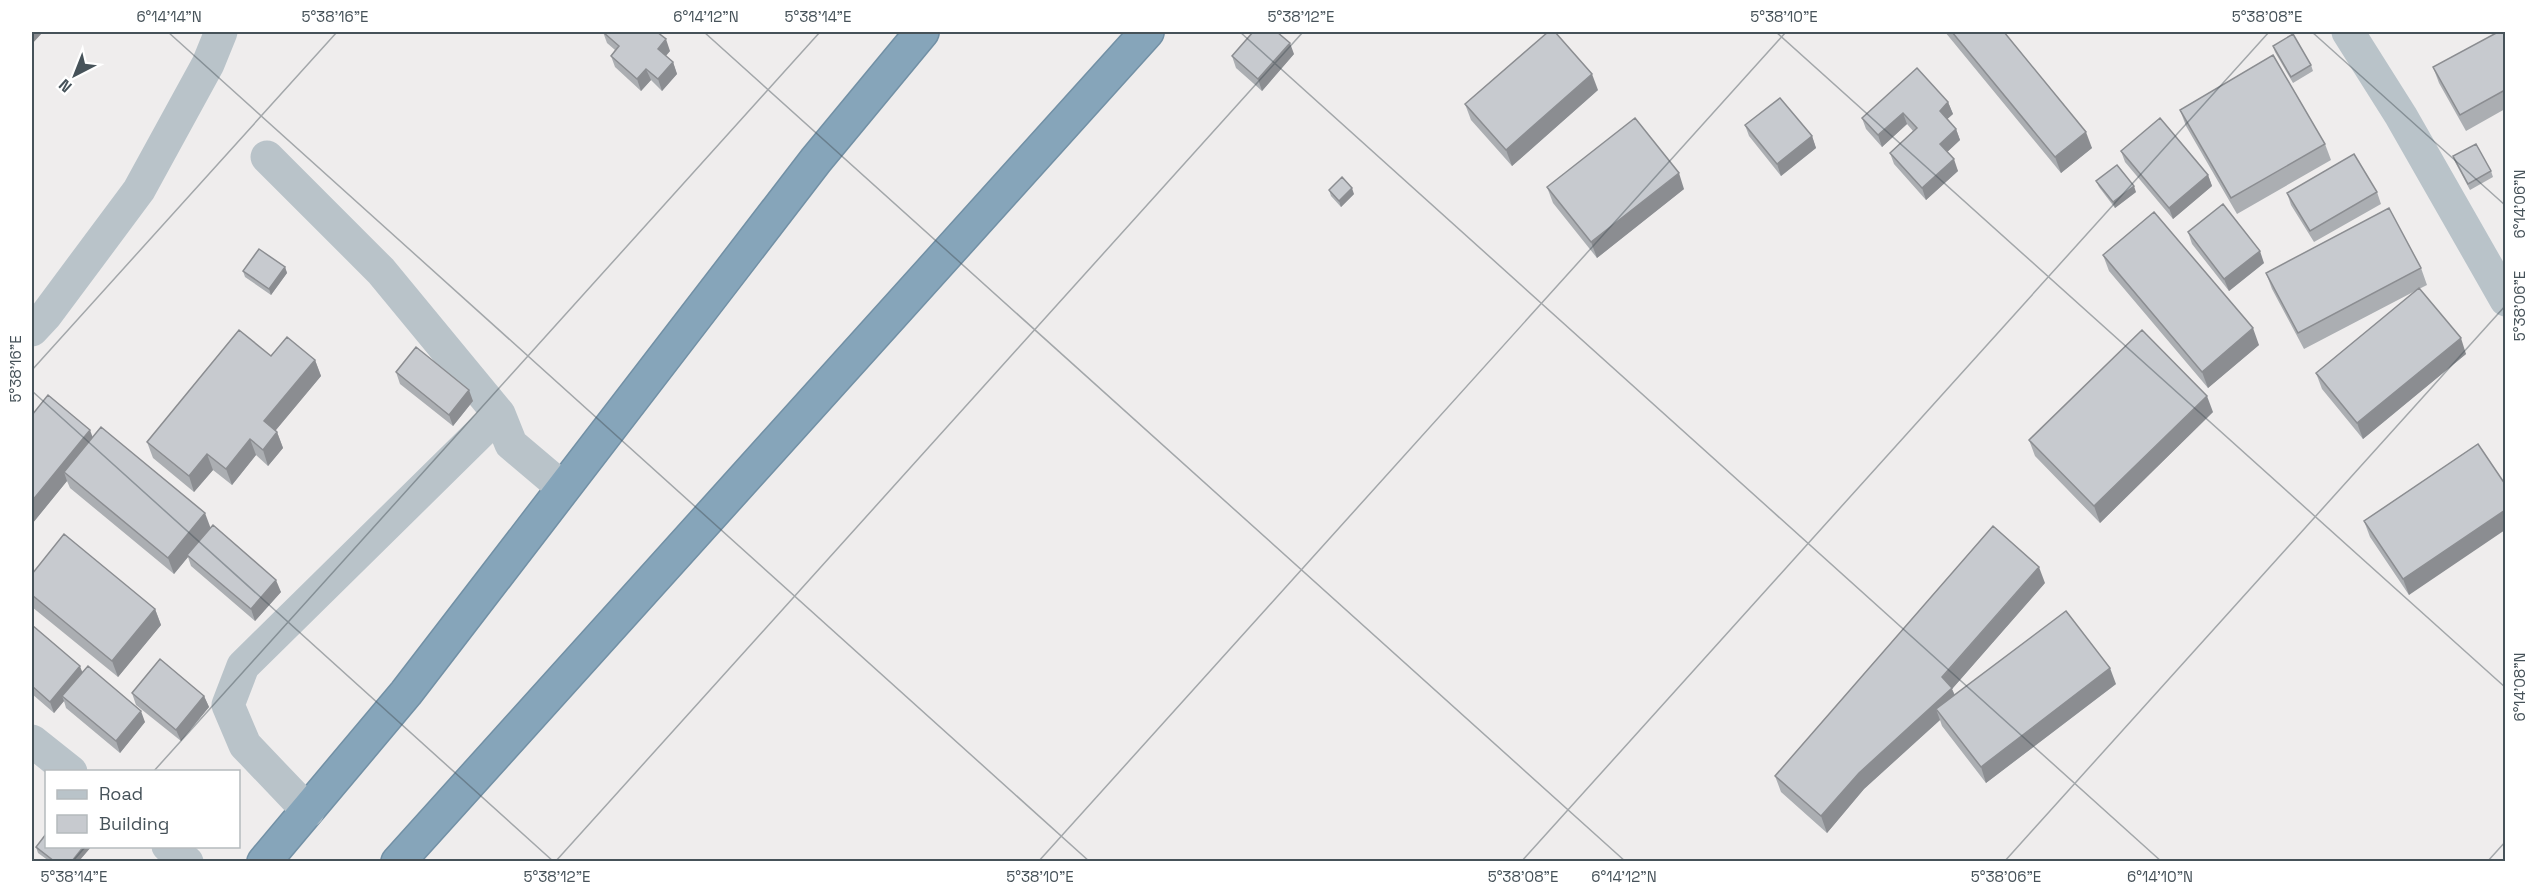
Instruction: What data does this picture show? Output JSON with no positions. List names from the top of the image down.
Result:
{
  "legend": ["Road", "Building"],
  "north": "bottom left",
  "coordinates": [
    "6°14'14\"N",
    "5°38'16\"E",
    "6°14'12\"N",
    "5°38'14\"E",
    "5°38'12\"E",
    "5°38'10\"E",
    "5°38'08\"E",
    "6°14'06\"N",
    "5°38'06\"E",
    "6°14'08\"N",
    "6°14'10\"N"
  ]
}
